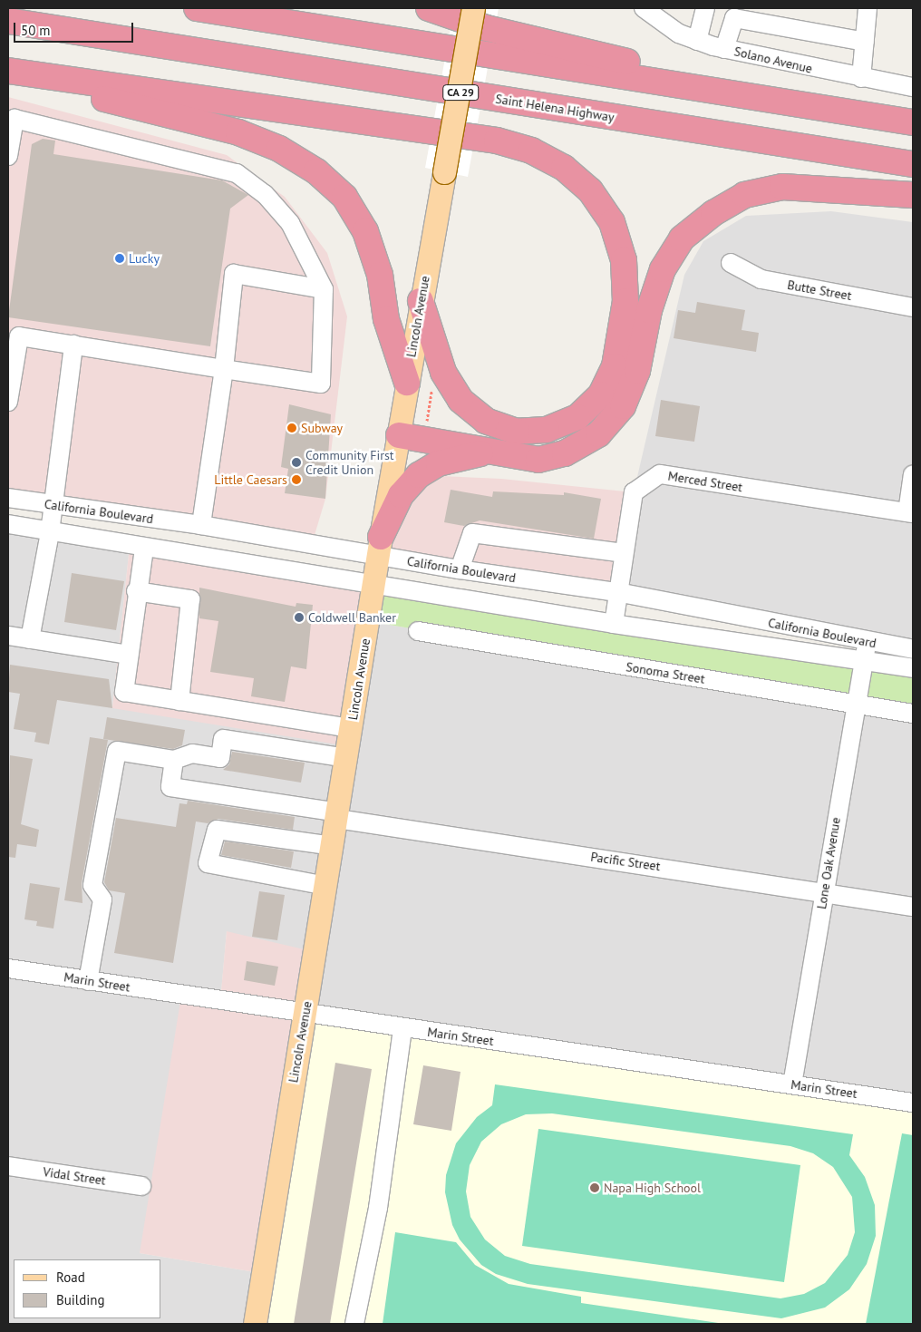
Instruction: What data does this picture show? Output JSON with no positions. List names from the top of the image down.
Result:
{
  "streets": {
    "highway": ["CA 29", "Saint Helena Highway"],
    "main road": ["Lincoln Avenue"],
    "street": [
      "Solano Avenue",
      "Butte Street",
      "Merced Street",
      "California Boulevard",
      "Sonoma Street",
      "Pacific Street",
      "Lone Oak Avenue",
      "Marin Street",
      "Vidal Street"
    ]
  },
  "crossings": [
    ["Lincoln Avenue", "California Boulevard"],
    ["Lincoln Avenue", "Pacific Street"],
    ["Lincoln Avenue", "Marin Street"],
    ["Merced Street", "California Boulevard"],
    ["California Boulevard", "Lone Oak Avenue"],
    ["Sonoma Street", "Lone Oak Avenue"],
    ["Pacific Street", "Lone Oak Avenue"],
    ["Lone Oak Avenue", "Marin Street"]
  ],
  "places": [
    "Lucky",
    "Subway",
    "Community First Credit Union",
    "Little Caesars",
    "Coldwell Banker",
    "Napa High School"
  ],
  "legend": ["Road", "Building"],
  "scale_bar": "50 m"
}
